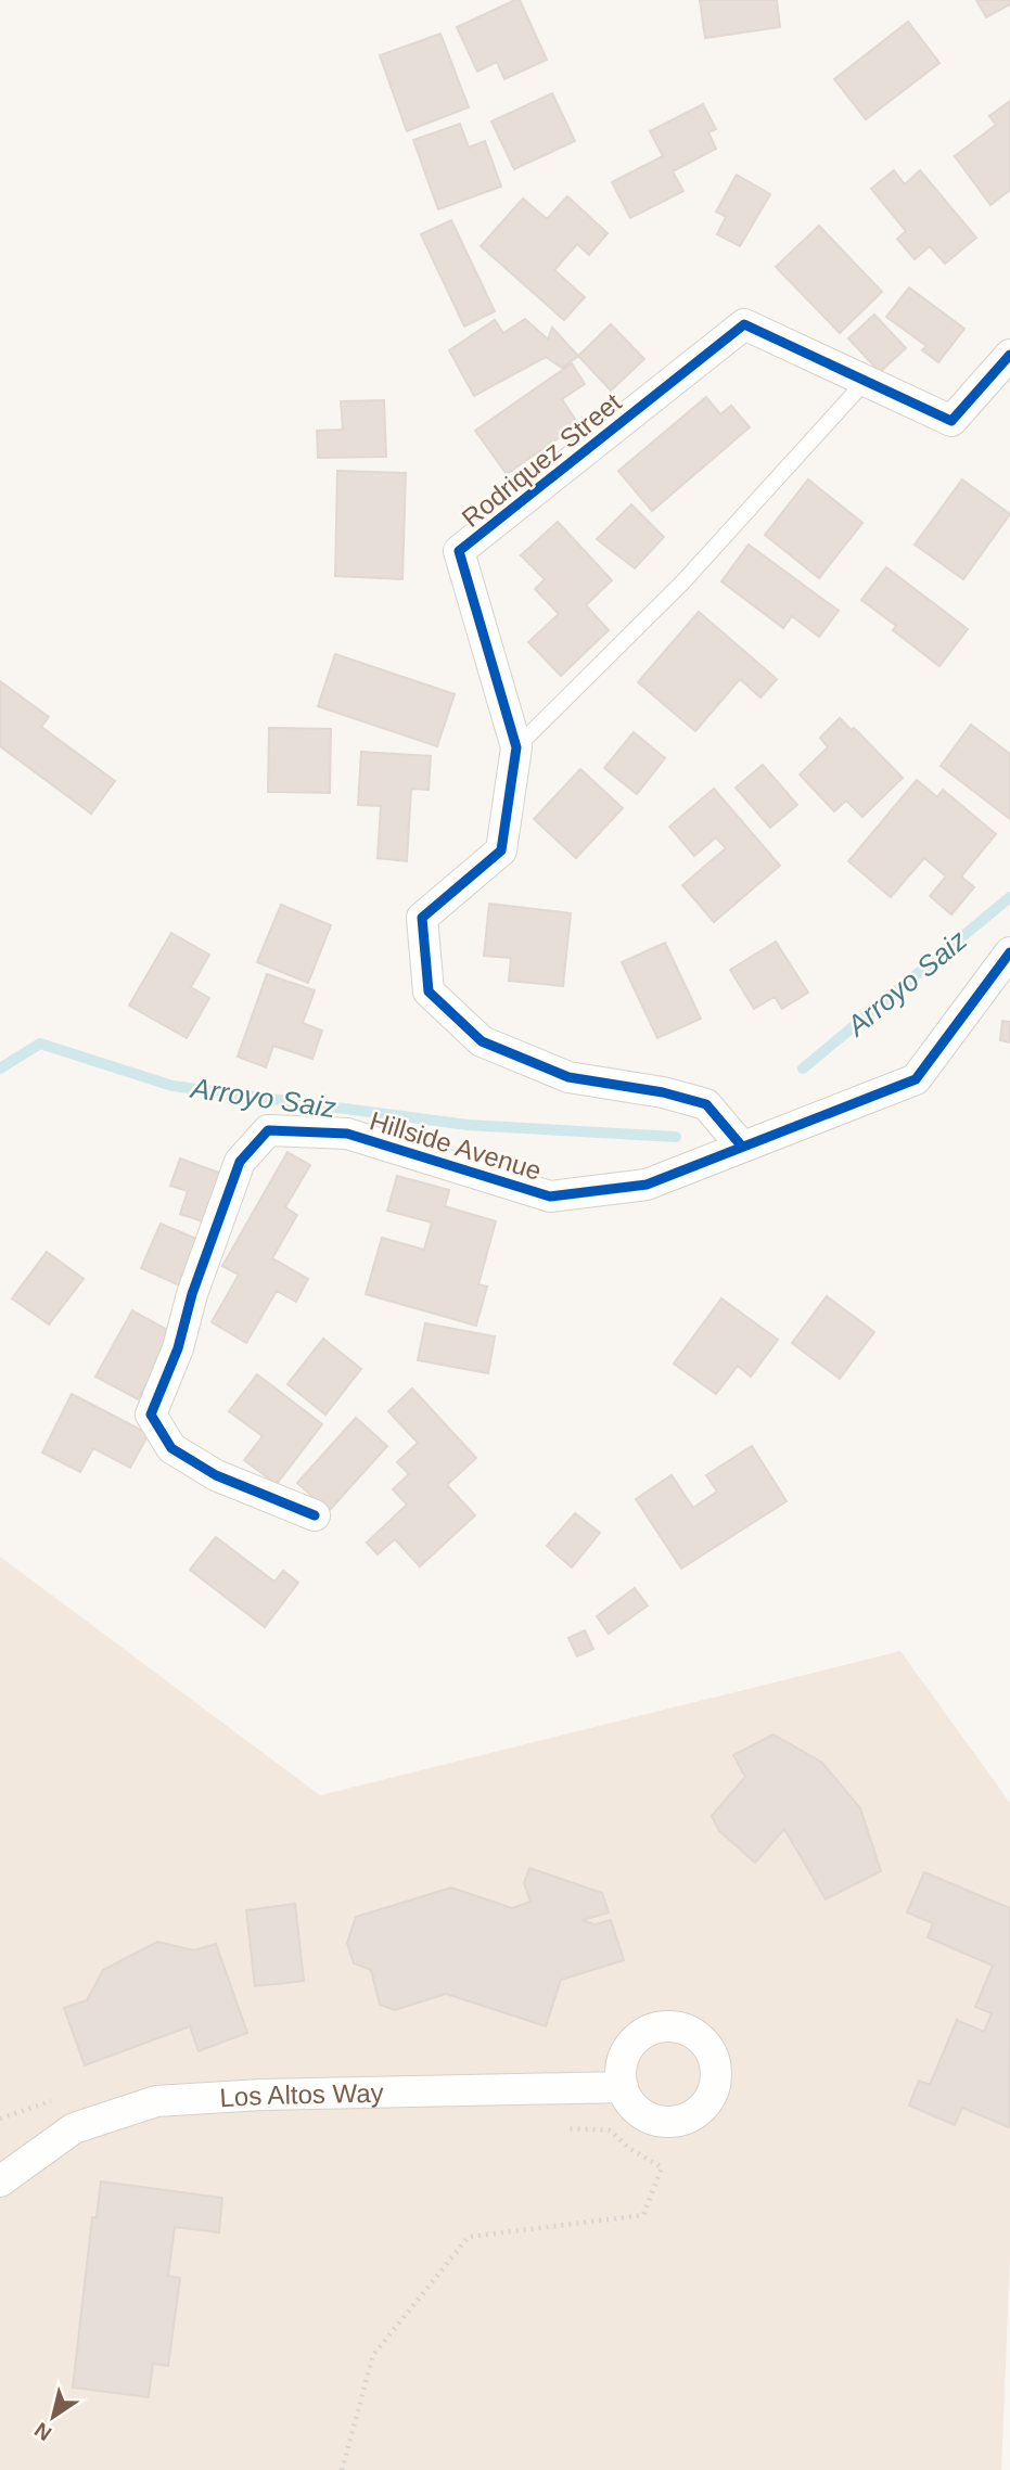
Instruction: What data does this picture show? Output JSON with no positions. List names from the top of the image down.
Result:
{
  "streets": {
    "street": ["Rodriquez Street", "Hillside Avenue", "Los Altos Way"]
  },
  "crossings": [
    ["Rodriquez Street", "Hillside Avenue"]
  ],
  "water": ["Arroyo Saiz"],
  "north": "bottom left"
}
